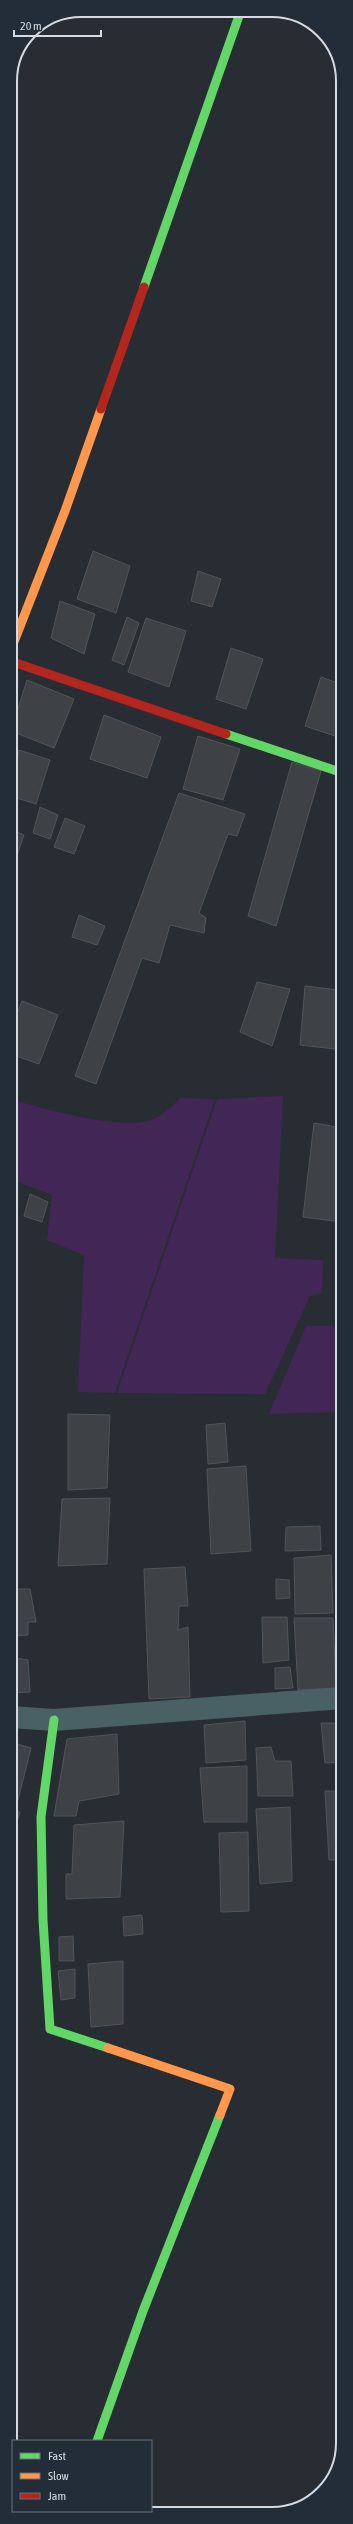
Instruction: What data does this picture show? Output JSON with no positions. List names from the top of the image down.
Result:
{
  "legend": ["Fast", "Slow", "Jam"],
  "scale_bar": "20 m"
}
